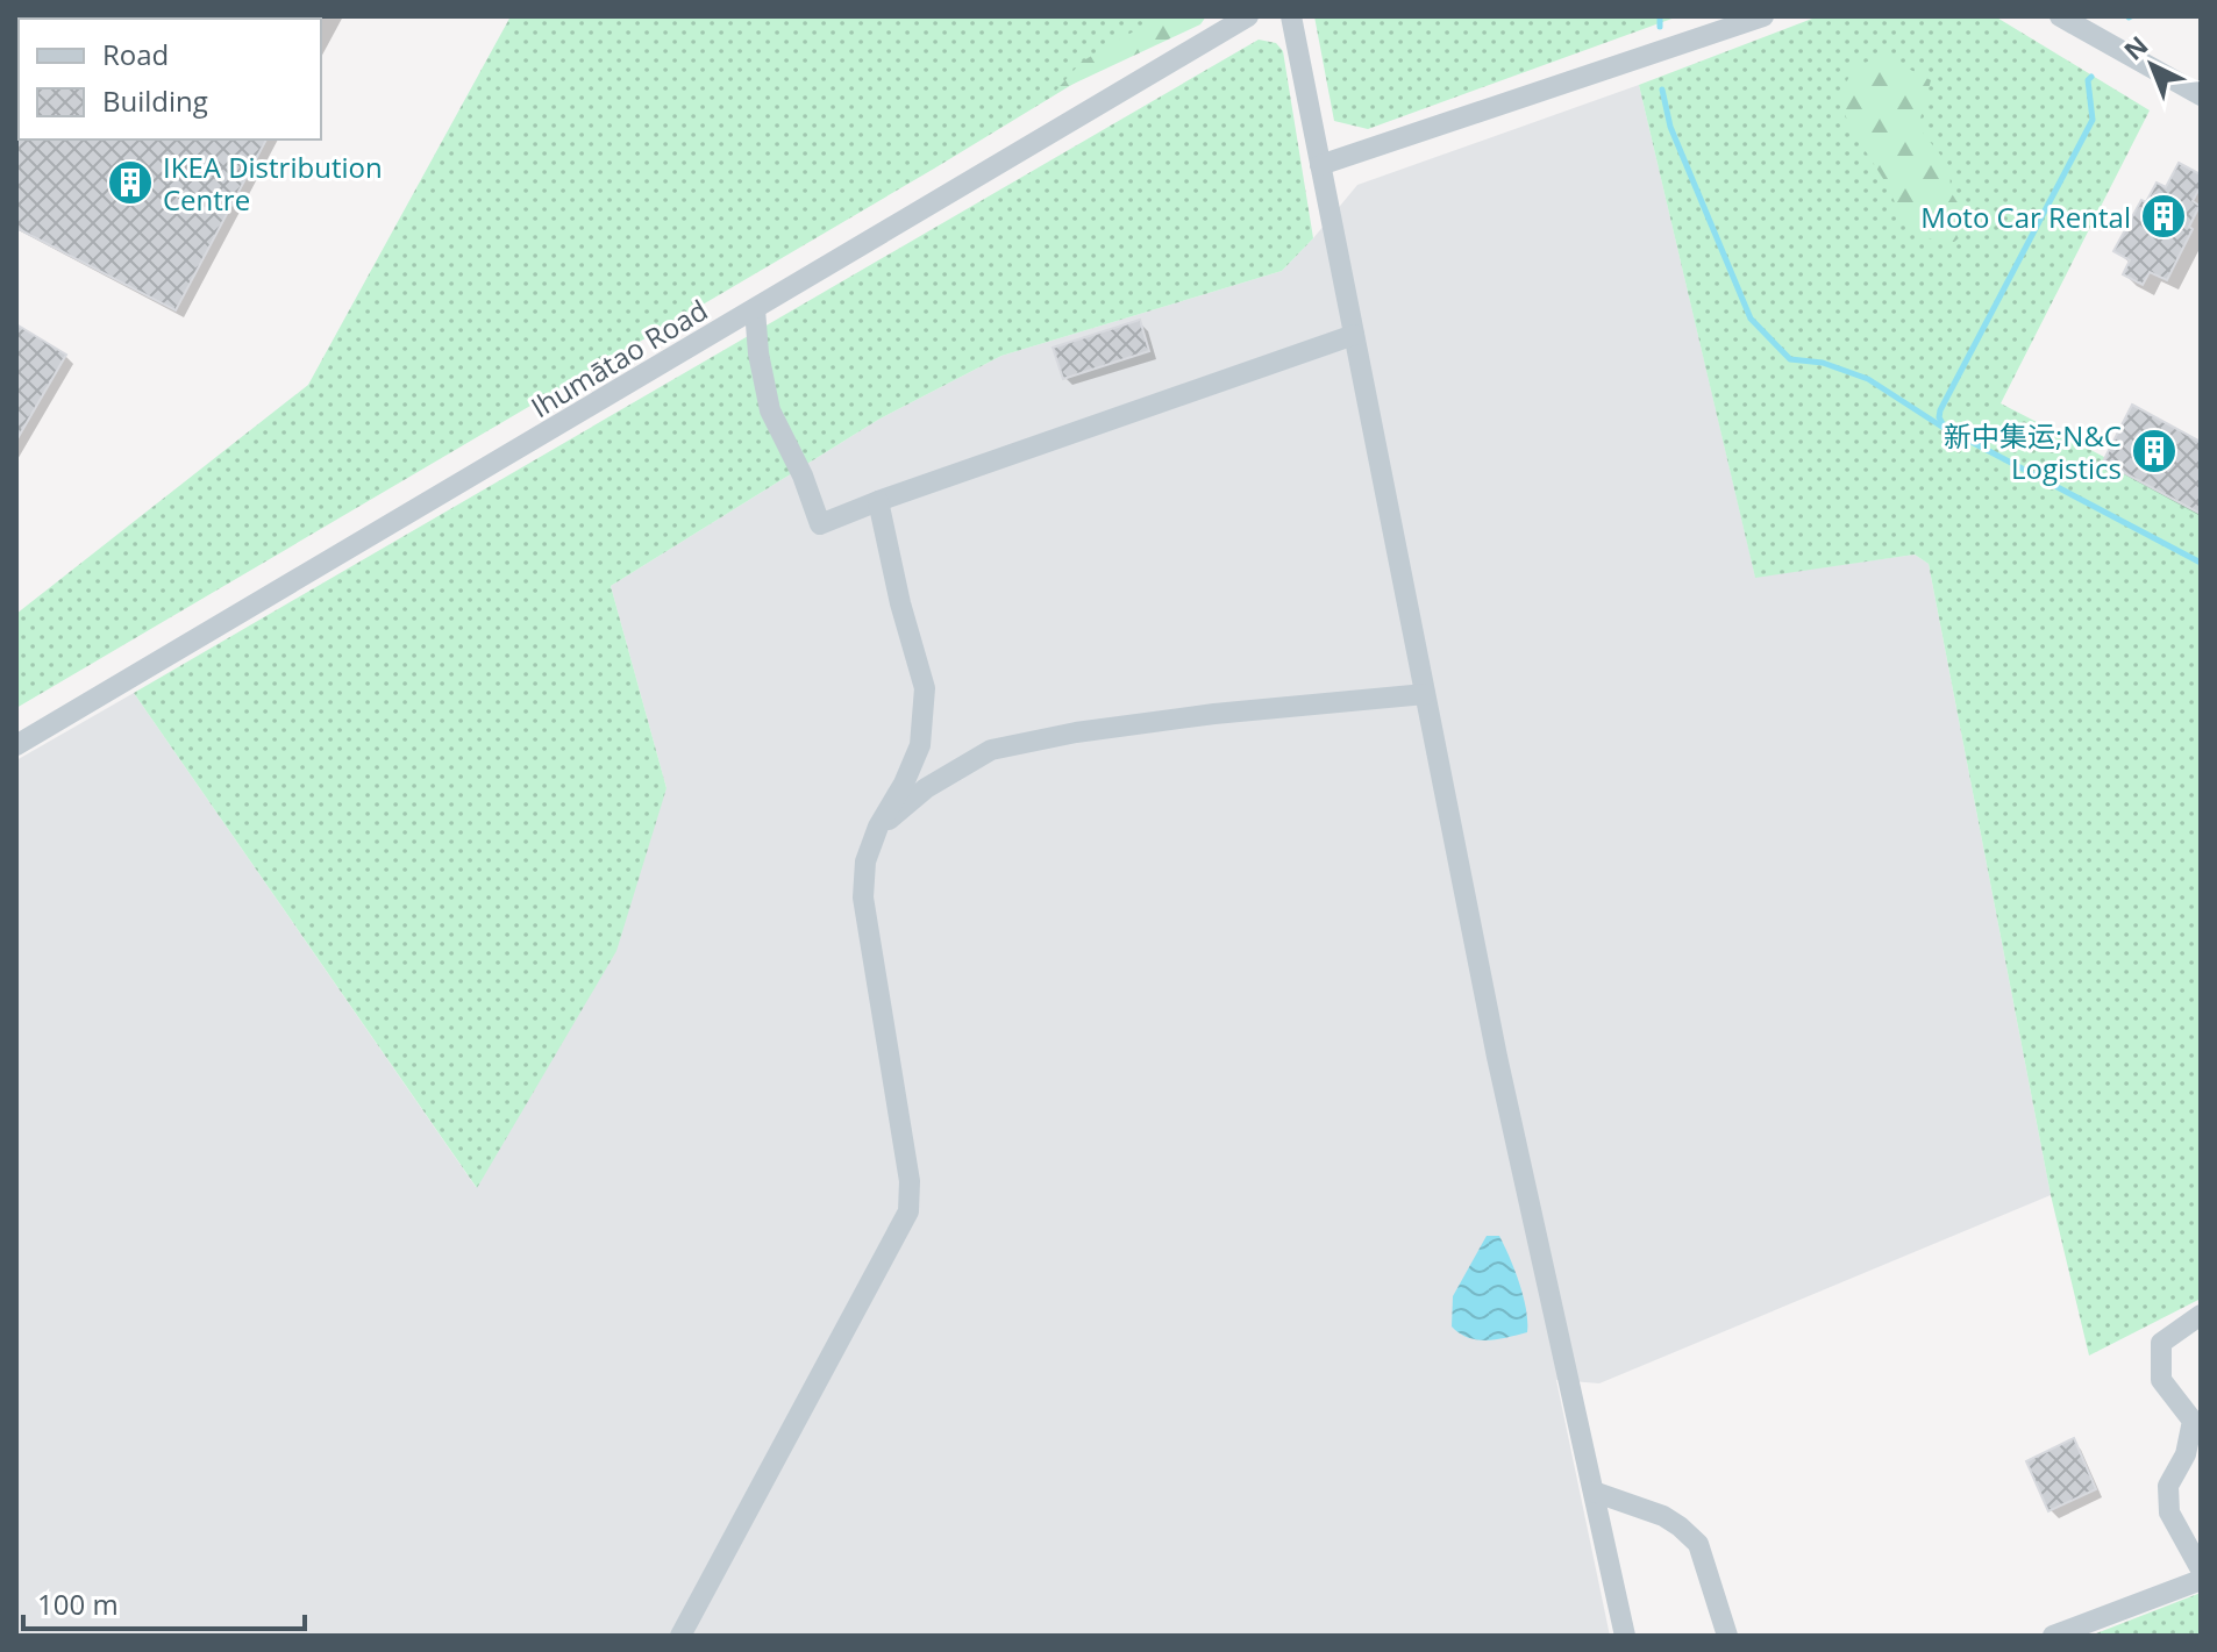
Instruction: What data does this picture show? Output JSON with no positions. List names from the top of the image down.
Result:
{
  "streets": {
    "street": ["Ihumātao Road"]
  },
  "places": {
    "building": ["IKEA Distribution Centre", "Moto Car Rental", "新中集运;N&C Logistics"]
  },
  "legend": ["Road", "Building"],
  "scale_bar": "100 m",
  "north": "top left"
}
